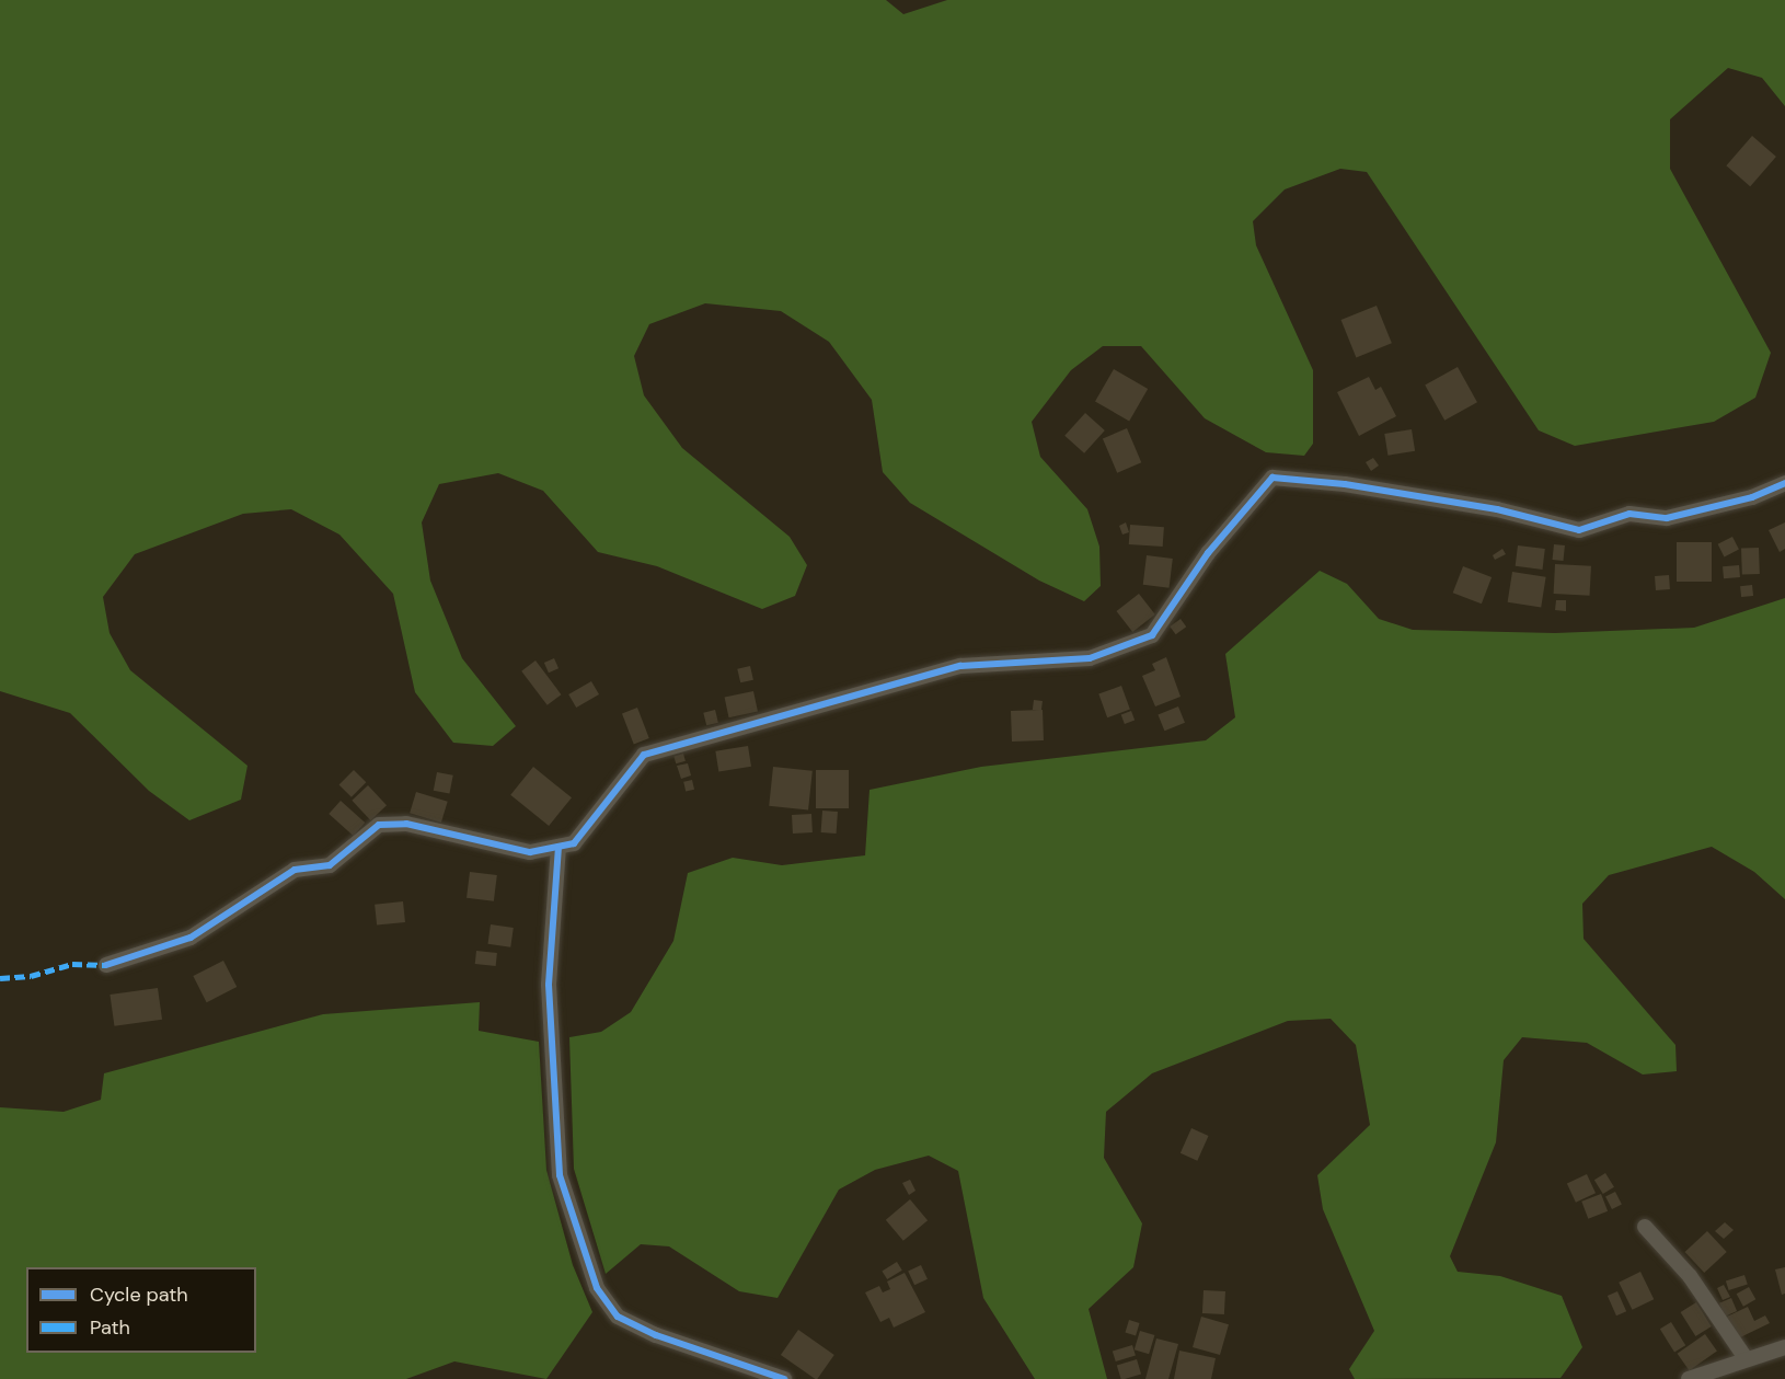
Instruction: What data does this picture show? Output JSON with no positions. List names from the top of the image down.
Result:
{
  "legend": ["Cycle path", "Path"]
}
